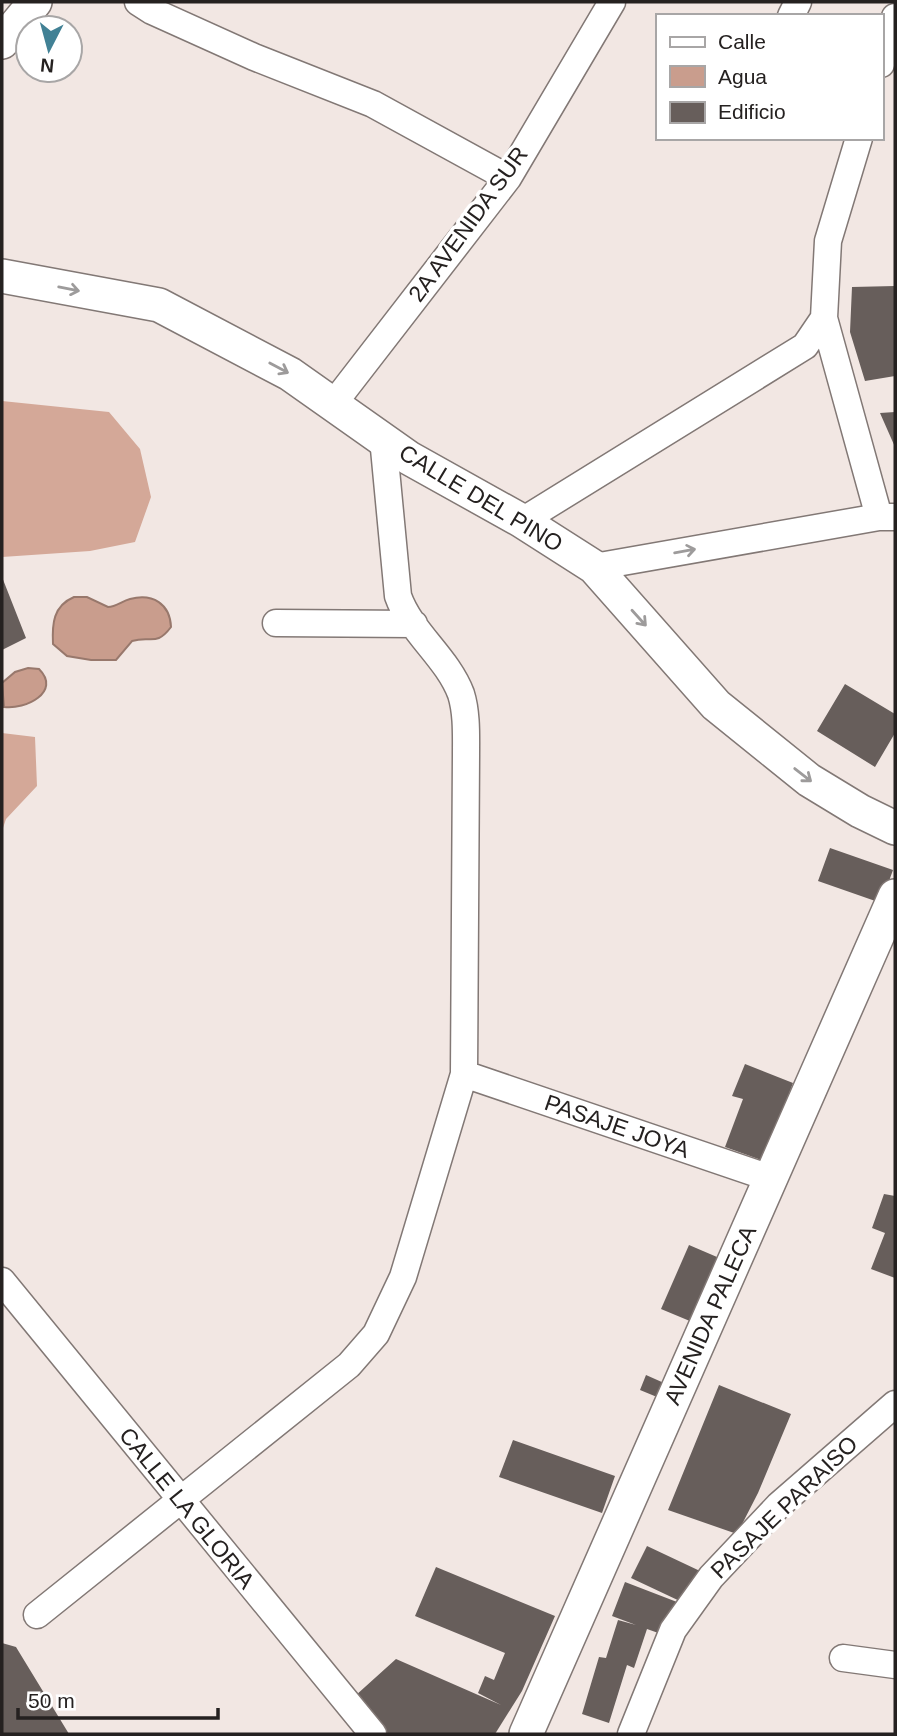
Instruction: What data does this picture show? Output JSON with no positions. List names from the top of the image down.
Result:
{
  "streets": {
    "main road": ["CALLE DEL PINO", "AVENIDA PALECA"],
    "street": [
      "2A AVENIDA SUR",
      "PASAJE JOYA",
      "PASAJE PARAISO",
      "CALLE LA GLORIA"
    ]
  },
  "crossings": [
    ["2A AVENIDA SUR", "CALLE DEL PINO"],
    ["PASAJE JOYA", "AVENIDA PALECA"]
  ],
  "one_way": ["CALLE DEL PINO"],
  "legend": ["Calle", "Agua", "Edificio"],
  "scale_bar": "50 m",
  "north": "bottom"
}
